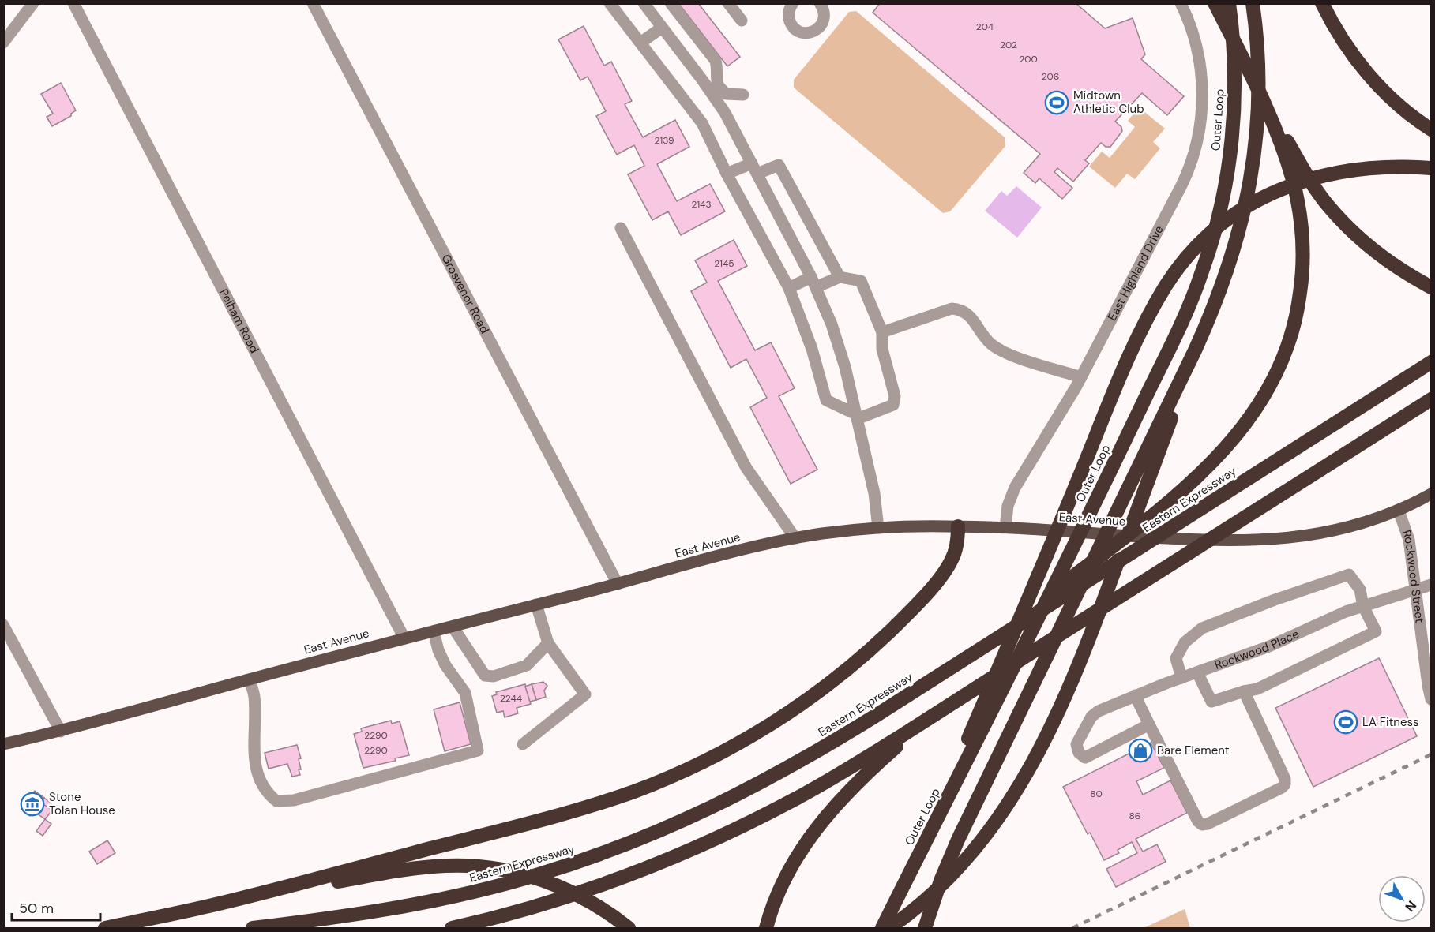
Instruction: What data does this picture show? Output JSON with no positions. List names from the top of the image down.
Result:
{
  "streets": {
    "highway": ["Outer Loop", "Eastern Expressway"],
    "main road": ["East Avenue"],
    "street": [
      "East Highland Drive",
      "Grosvenor Road",
      "Pelham Road",
      "Rockwood Street",
      "Rockwood Place"
    ]
  },
  "crossings": [
    ["East Highland Drive", "East Avenue"],
    ["Grosvenor Road", "East Avenue"],
    ["Pelham Road", "East Avenue"],
    ["East Avenue", "Rockwood Street"],
    ["Rockwood Street", "Rockwood Place"]
  ],
  "places": {
    "sports": ["Midtown Athletic Club", "LA Fitness"],
    "shop": ["Bare Element"],
    "museum": ["Stone Tolan House"]
  },
  "house_numbers": [
    "204",
    "202",
    "200",
    "206",
    "2139",
    "2143",
    "2145",
    "2244",
    "2290",
    "2290",
    "80",
    "86"
  ],
  "scale_bar": "50 m",
  "north": "bottom right"
}
